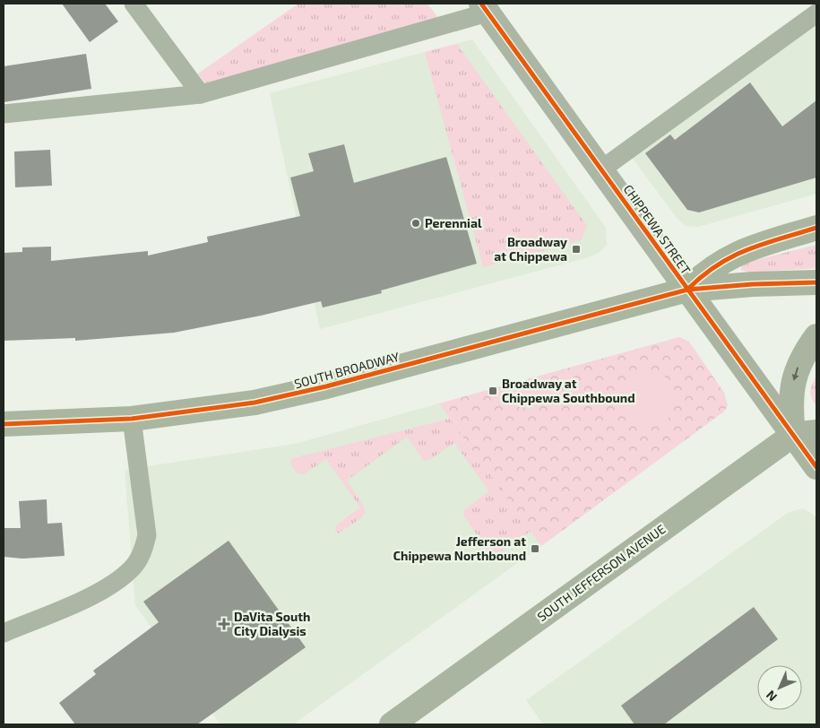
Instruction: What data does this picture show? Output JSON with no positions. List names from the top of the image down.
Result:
{
  "streets": {
    "main road": ["CHIPPEWA STREET", "SOUTH BROADWAY", "SOUTH JEFFERSON AVENUE"]
  },
  "crossings": [
    ["CHIPPEWA STREET", "SOUTH BROADWAY"],
    ["CHIPPEWA STREET", "SOUTH JEFFERSON AVENUE"]
  ],
  "places": {
    "other": ["Perennial"],
    "transit": ["Broadway at Chippewa", "Broadway at Chippewa Southbound", "Jefferson at Chippewa Northbound"],
    "health": ["DaVita South City Dialysis"]
  },
  "north": "bottom left"
}
